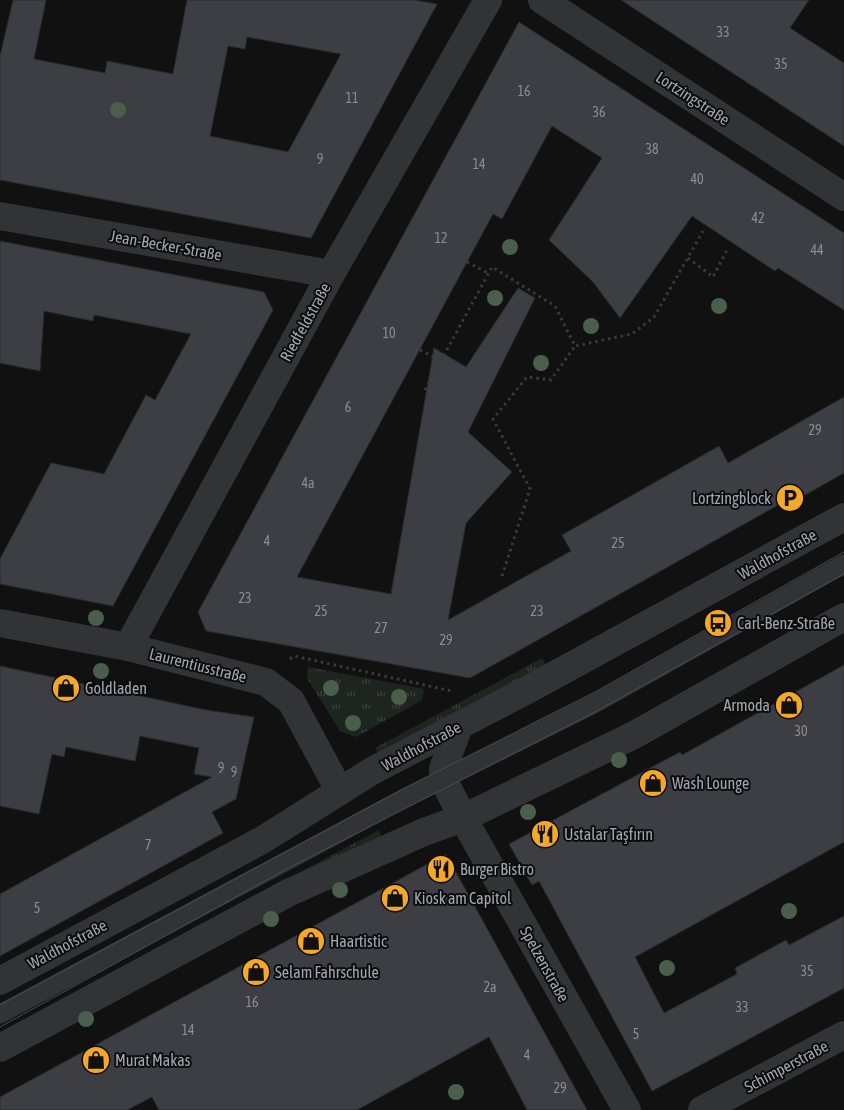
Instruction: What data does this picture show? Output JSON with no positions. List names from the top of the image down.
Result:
{
  "streets": {
    "street": [
      "Lortzingstraße",
      "Jean-Becker-Straße",
      "Riedfeldstraße",
      "Waldhofstraße",
      "Laurentiusstraße",
      "Spelzenstraße",
      "Schimperstraße"
    ]
  },
  "crossings": [
    ["Jean-Becker-Straße", "Riedfeldstraße"],
    ["Riedfeldstraße", "Laurentiusstraße"],
    ["Waldhofstraße", "Laurentiusstraße"]
  ],
  "places": {
    "parking": ["Lortzingblock"],
    "bus stop": ["Carl-Benz-Straße"],
    "shop": [
      "Goldladen",
      "Armoda",
      "Wash Lounge",
      "Kiosk am Capitol",
      "Haartistic",
      "Selam Fahrschule",
      "Murat Makas"
    ],
    "restaurant": ["Ustalar Taşfırın", "Burger Bistro"]
  },
  "house_numbers": [
    "33",
    "35",
    "16",
    "11",
    "36",
    "38",
    "9",
    "14",
    "40",
    "42",
    "12",
    "44",
    "10",
    "6",
    "29",
    "4a",
    "4",
    "25",
    "23",
    "25",
    "23",
    "27",
    "29",
    "30",
    "9",
    "9",
    "7",
    "5",
    "35",
    "2a",
    "16",
    "33",
    "14",
    "5",
    "4",
    "29"
  ]
}
